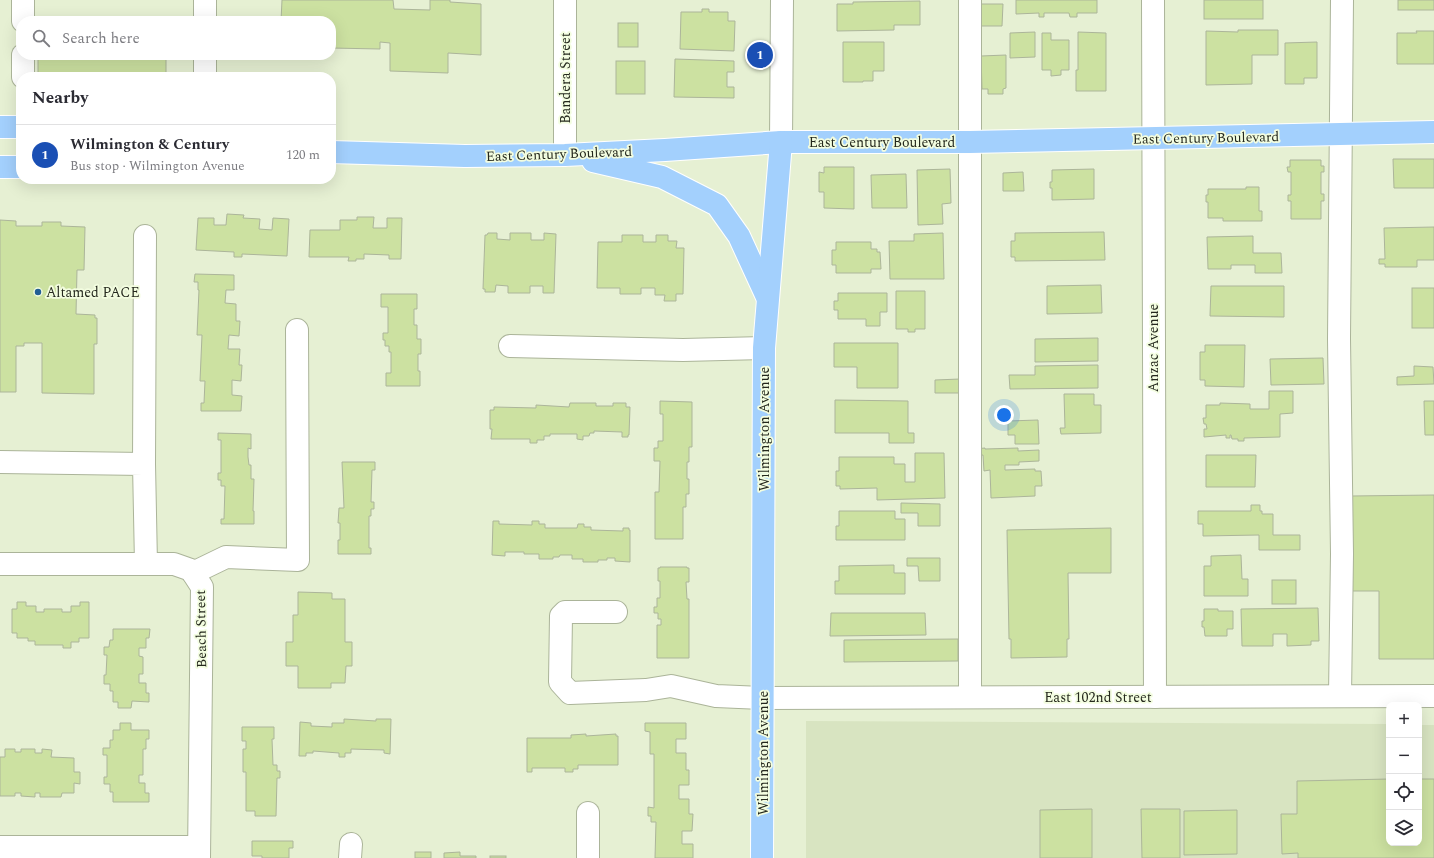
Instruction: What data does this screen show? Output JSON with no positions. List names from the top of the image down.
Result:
{
  "streets": {
    "main road": ["East Century Boulevard", "Wilmington Avenue"],
    "street": [
      "Bandera Street",
      "Anzac Avenue",
      "Beach Street",
      "East 102nd Street"
    ]
  },
  "crossings": [
    ["Bandera Street", "East Century Boulevard"],
    ["East Century Boulevard", "Anzac Avenue"],
    ["East Century Boulevard", "Wilmington Avenue"],
    ["Anzac Avenue", "East 102nd Street"],
    ["Wilmington Avenue", "East 102nd Street"]
  ],
  "places": ["Altamed PACE"],
  "page": {
    "search": "Search here",
    "pins": "1",
    "heading": "Nearby",
    "list": [
      {
        "mark": "1",
        "name": "Wilmington & Century",
        "note": "Bus stop · Wilmington Avenue",
        "value": "120 m"
      }
    ],
    "map_buttons": ["+", "−"]
  }
}
